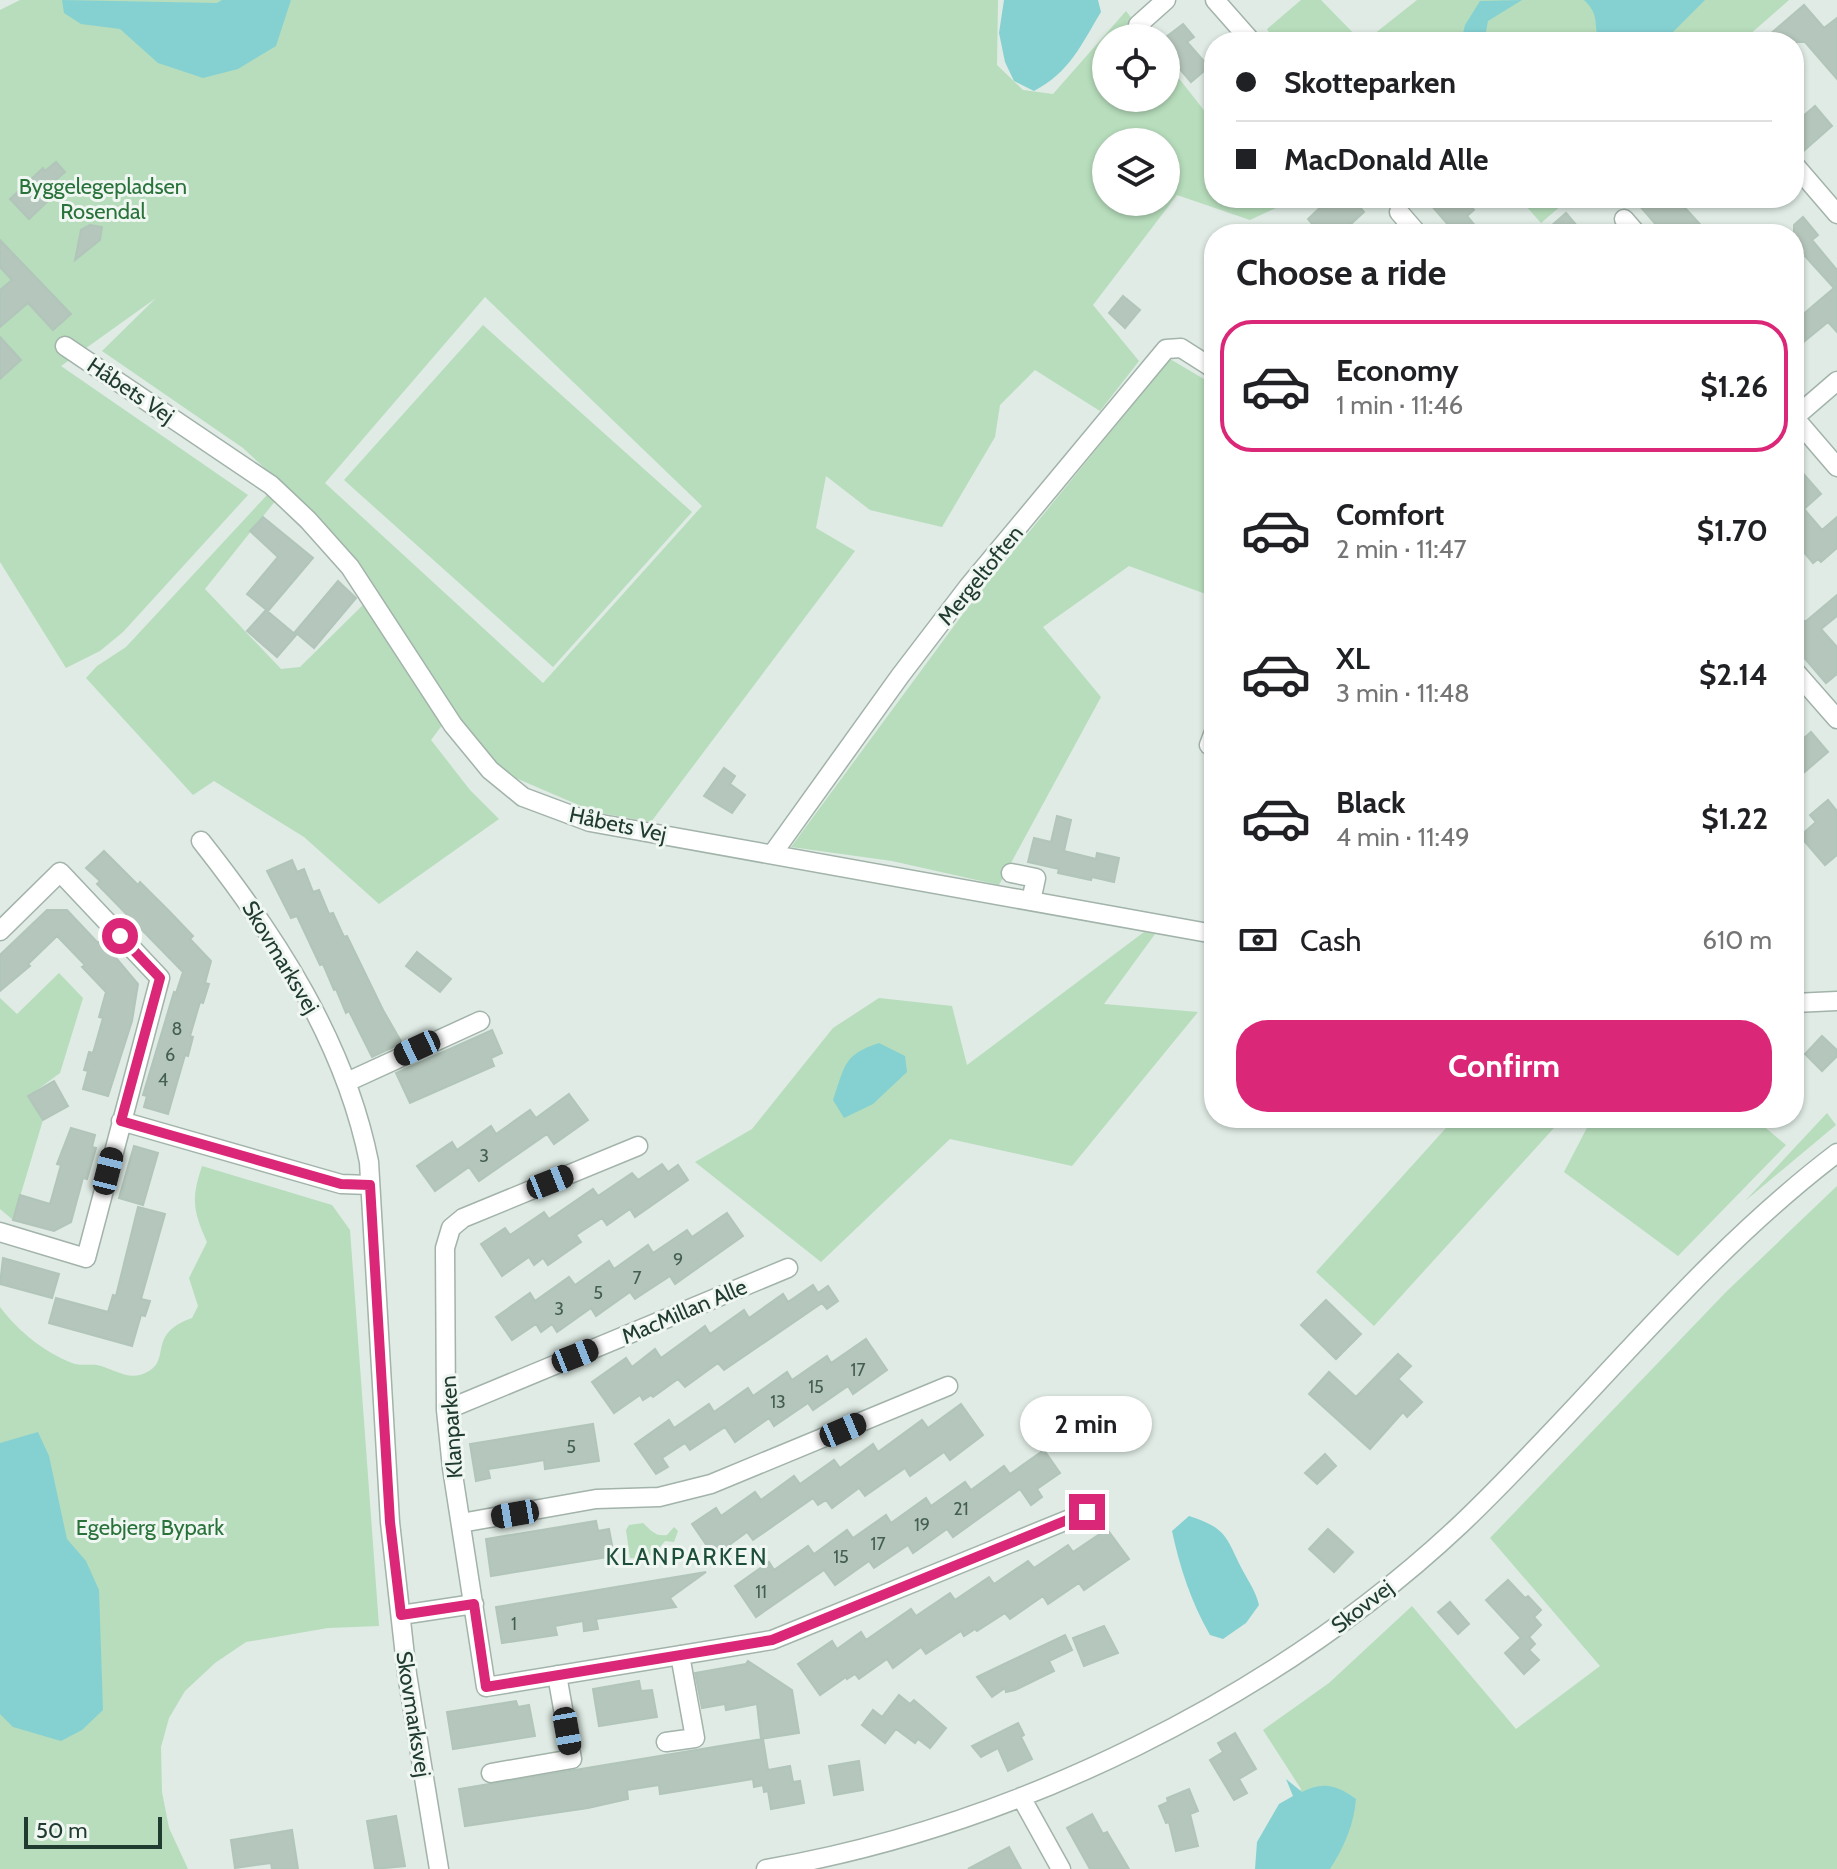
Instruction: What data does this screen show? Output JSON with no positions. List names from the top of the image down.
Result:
{
  "streets": {
    "street": [
      "Håbets Vej",
      "Mergeltoften",
      "Skovmarksvej",
      "MacMillan Alle",
      "Klanparken",
      "Skovvej"
    ]
  },
  "crossings": [
    ["Håbets Vej", "Mergeltoften"],
    ["MacMillan Alle", "Klanparken"]
  ],
  "districts": ["KLANPARKEN"],
  "parks": ["Byggelegepladsen Rosendal", "Egebjerg Bypark"],
  "house_numbers": [
    "8",
    "6",
    "4",
    "3",
    "9",
    "7",
    "5",
    "3",
    "17",
    "15",
    "13",
    "5",
    "21",
    "19",
    "17",
    "15",
    "11",
    "1"
  ],
  "scale_bar": "50 m",
  "page": {
    "banner": ["Skotteparken", "MacDonald Alle"],
    "heading": "Choose a ride",
    "list": [
      {
        "name": "Economy",
        "note": "1 min · 11:46",
        "value": "$1.26"
      },
      {
        "name": "Comfort",
        "note": "2 min · 11:47",
        "value": "$1.70"
      },
      {
        "name": "XL",
        "note": "3 min · 11:48",
        "value": "$2.14"
      },
      {
        "name": "Black",
        "note": "4 min · 11:49",
        "value": "$1.22"
      }
    ],
    "pay": ["Cash", "610 m"],
    "buttons": "Confirm",
    "bubble": "2 min",
    "scale": "50 m"
  }
}
